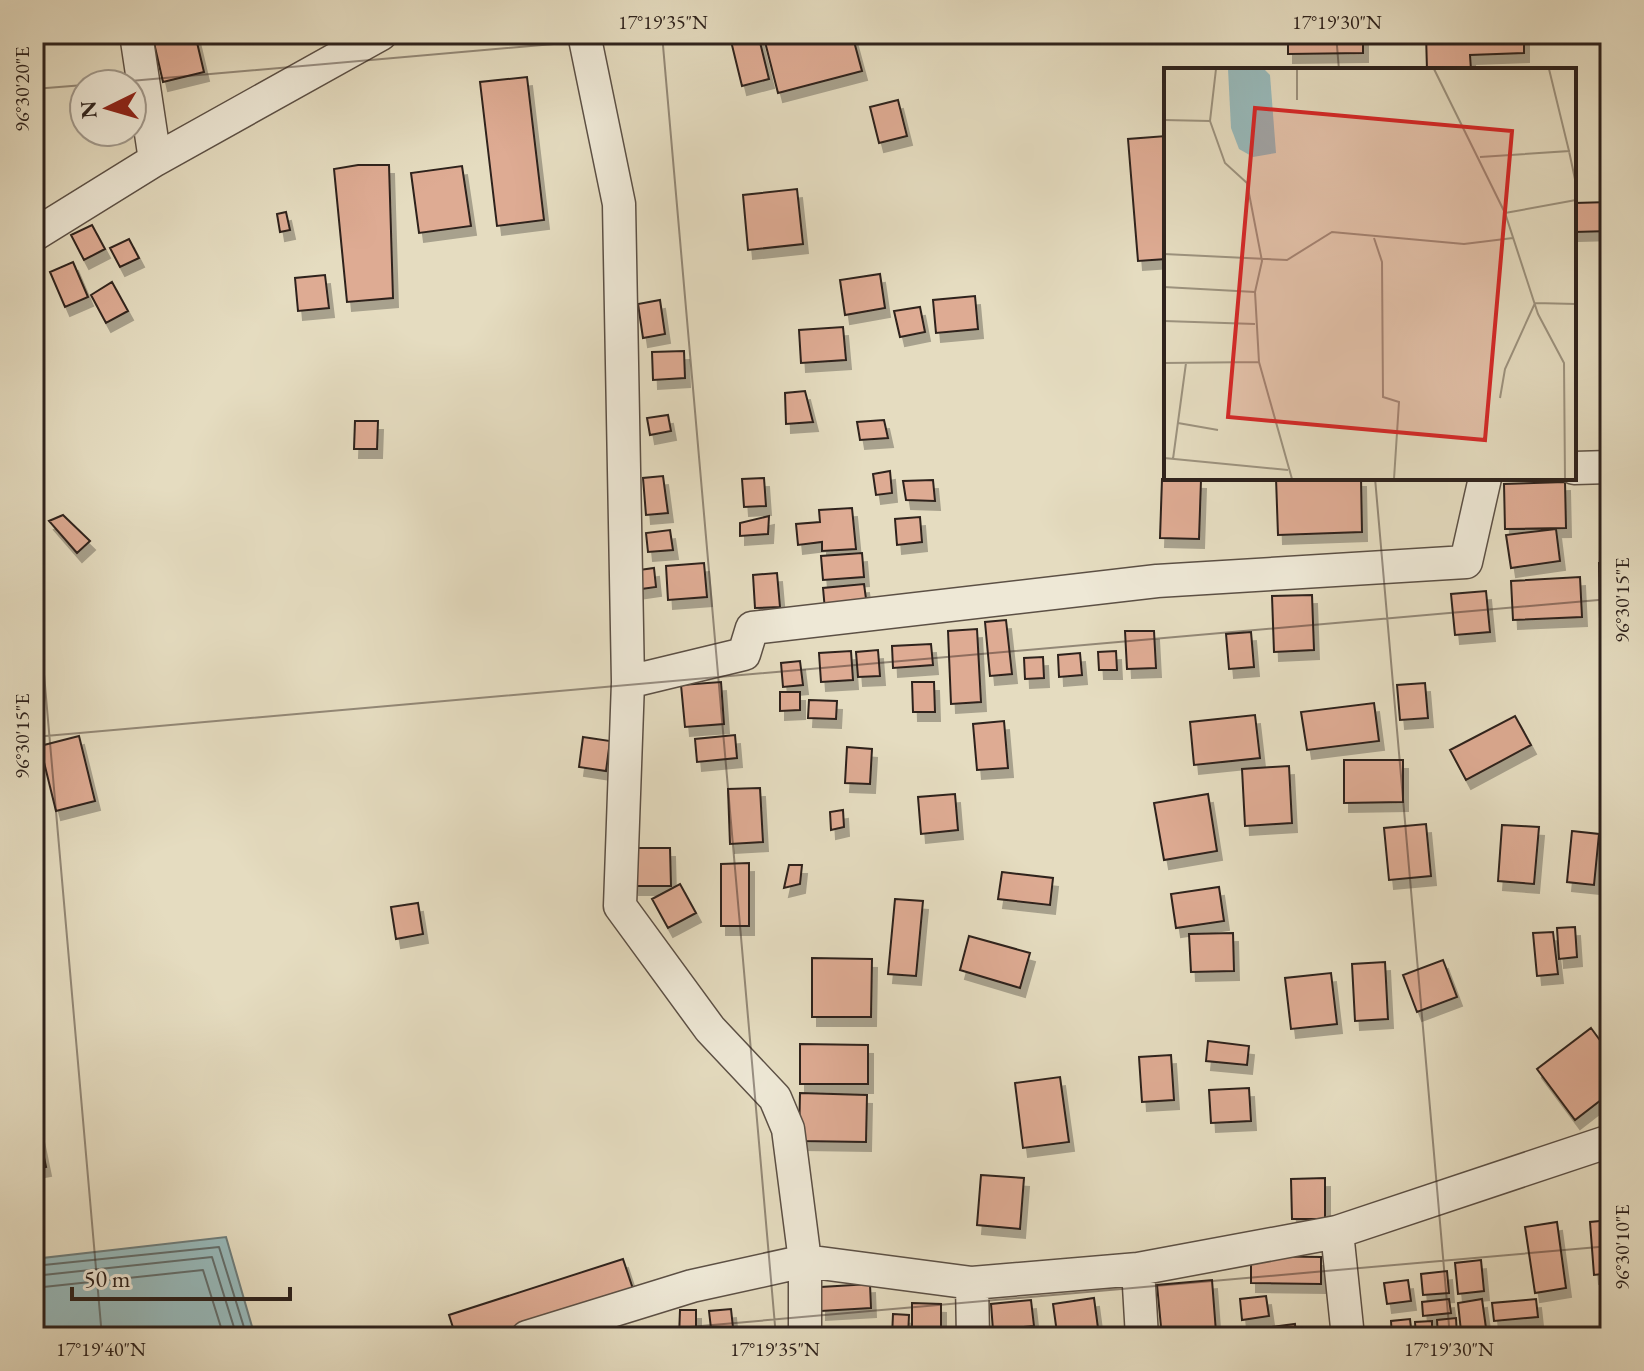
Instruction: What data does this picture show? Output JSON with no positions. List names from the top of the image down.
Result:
{
  "scale_bar": "50 m",
  "north": "left",
  "coordinates": [
    "17°19'35\"N",
    "17°19'30\"N",
    "96°30'20\"E",
    "96°30'15\"E",
    "96°30'10\"E",
    "17°19'40\"N"
  ]
}
